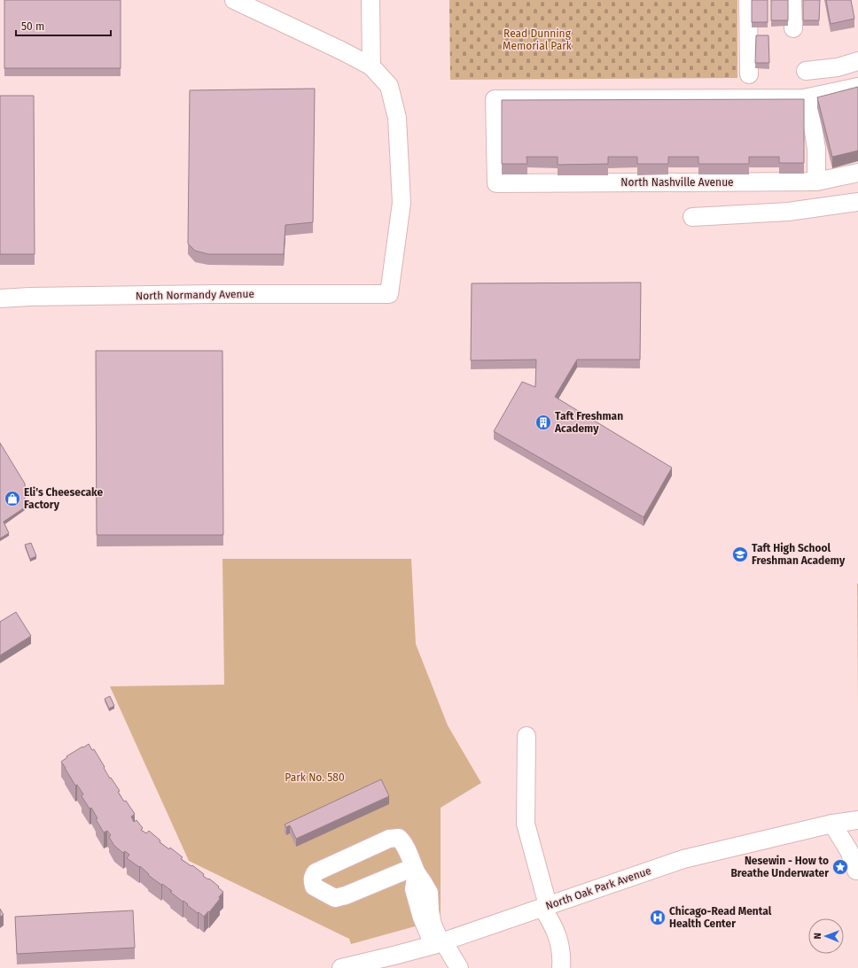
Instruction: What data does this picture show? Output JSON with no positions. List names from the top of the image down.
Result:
{
  "streets": {
    "street": ["North Nashville Avenue", "North Normandy Avenue", "North Oak Park Avenue"]
  },
  "parks": ["Read Dunning Memorial Park", "Park No. 580"],
  "places": {
    "building": ["Taft Freshman Academy"],
    "shop": ["Eli's Cheesecake Factory"],
    "school or university": ["Taft High School Freshman Academy"],
    "place": ["Nesewin - How to Breathe Underwater"],
    "hospital": ["Chicago-Read Mental Health Center"]
  },
  "scale_bar": "50 m",
  "north": "left"
}
